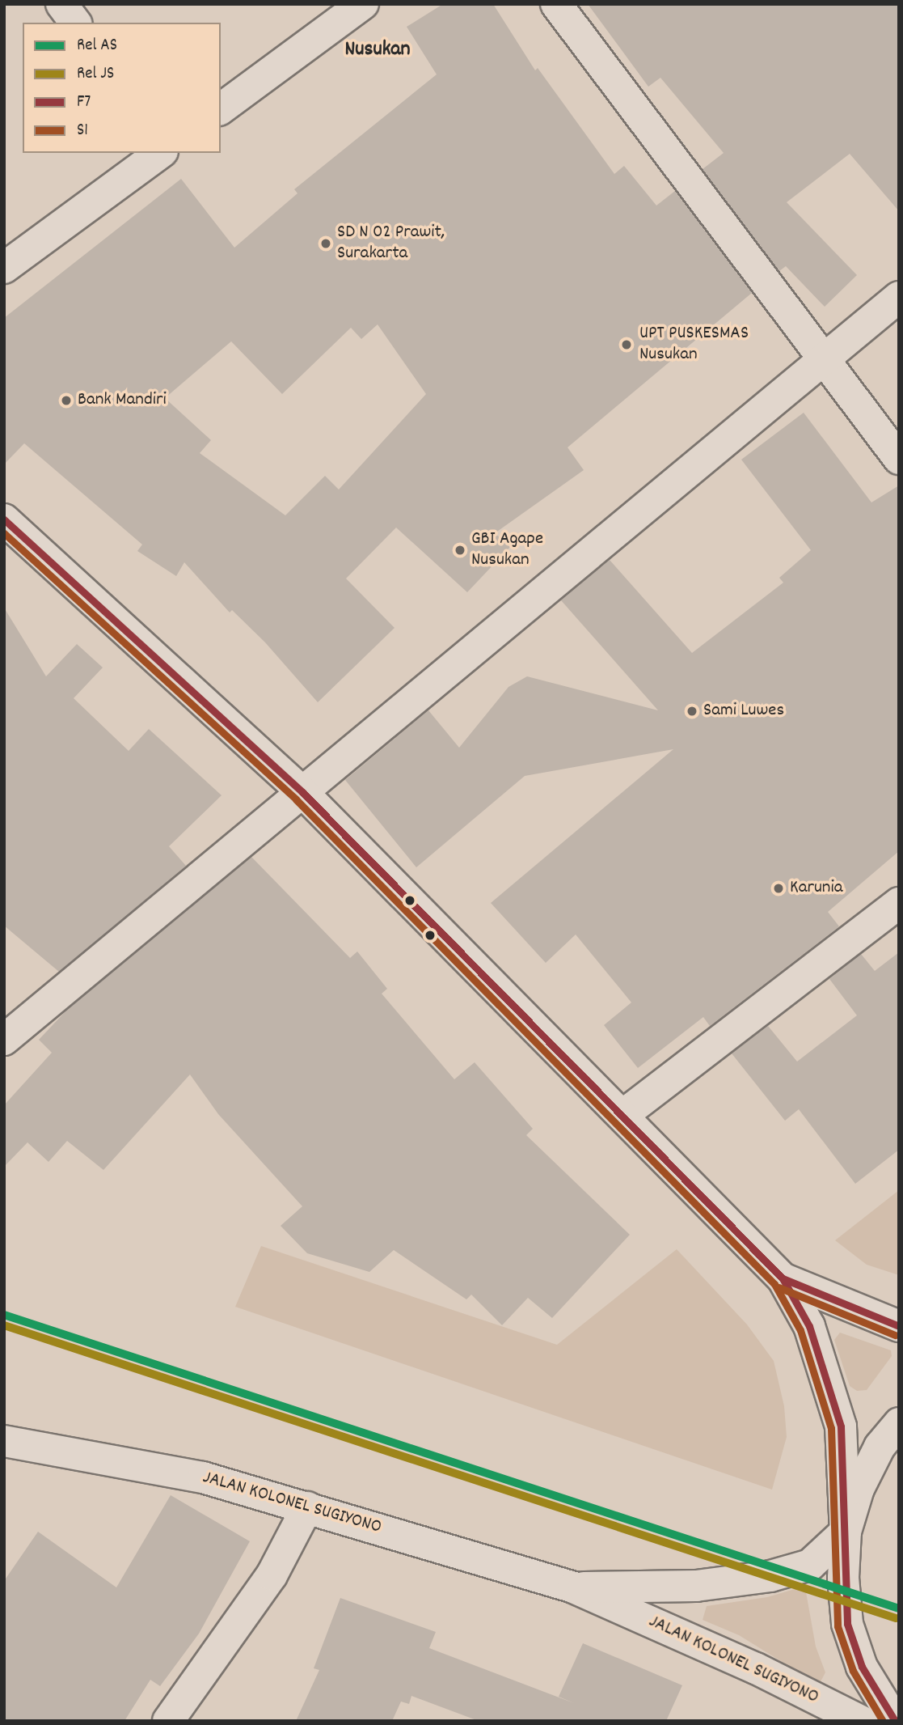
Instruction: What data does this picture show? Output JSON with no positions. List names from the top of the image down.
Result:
{
  "streets": {
    "main road": ["JALAN KOLONEL SUGIYONO"]
  },
  "districts": ["Nusukan"],
  "places": [
    "SD N 02 Prawit, Surakarta",
    "UPT PUSKESMAS Nusukan",
    "Bank Mandiri",
    "GBI Agape Nusukan",
    "Sami Luwes",
    "Karunia"
  ],
  "lines": [
    "transit line F7",
    "transit line S1",
    "rail line AS",
    "rail line JS"
  ],
  "legend": [
    "Rel AS",
    "Rel JS",
    "F7",
    "S1"
  ]
}
